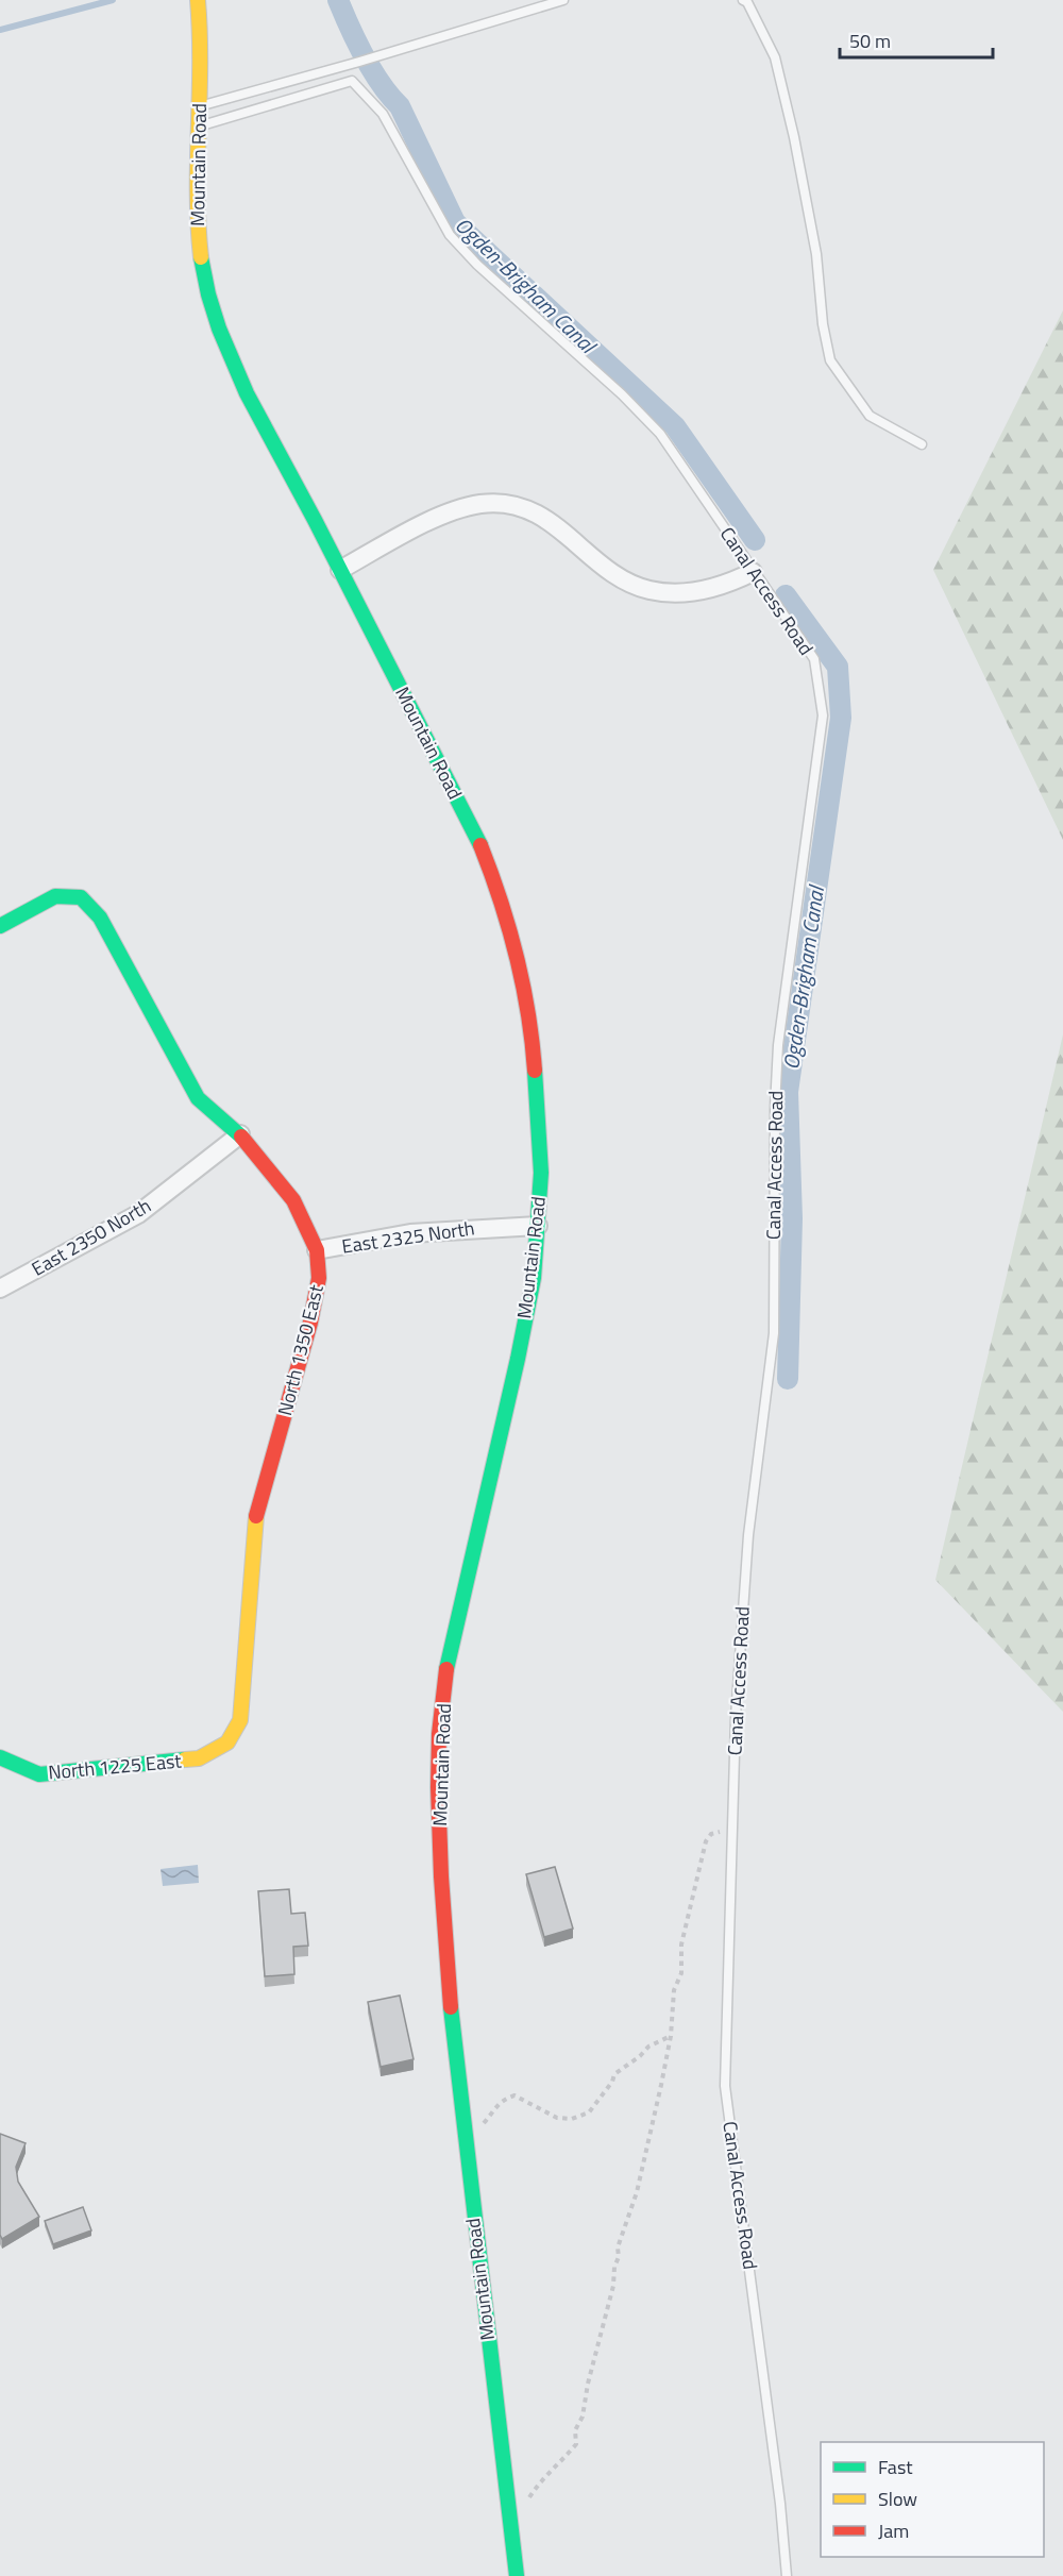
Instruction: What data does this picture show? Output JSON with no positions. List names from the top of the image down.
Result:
{
  "streets": {
    "street": [
      "Mountain Road",
      "East 2350 North",
      "East 2325 North",
      "North 1350 East",
      "North 1225 East"
    ],
    "lane": ["Canal Access Road"]
  },
  "crossings": [
    ["Mountain Road", "Canal Access Road"],
    ["Mountain Road", "East 2325 North"],
    ["East 2350 North", "North 1350 East"],
    ["East 2325 North", "North 1350 East"],
    ["North 1350 East", "North 1225 East"]
  ],
  "water": ["Ogden-Brigham Canal"],
  "legend": ["Fast", "Slow", "Jam"],
  "scale_bar": "50 m"
}
